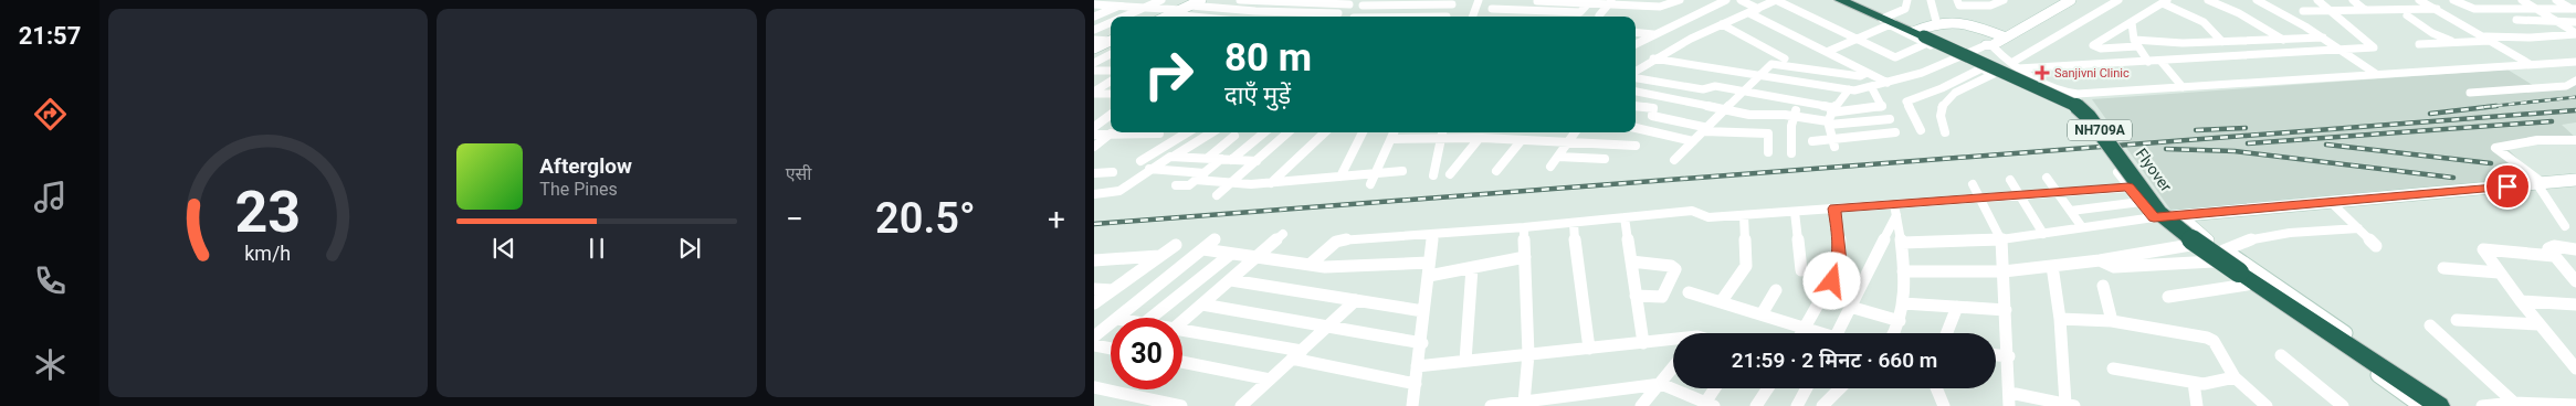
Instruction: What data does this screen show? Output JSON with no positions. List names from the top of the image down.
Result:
{
  "streets": {
    "highway": ["NH709A", "Flyover"]
  },
  "crossings": [
    ["NH709A", "Flyover"]
  ],
  "places": {
    "health": ["Sanjivni Clinic"]
  },
  "page": {
    "tabs": "21:57",
    "tile": "एसी",
    "turn": ["80 m", "दाएँ मुड़ें"],
    "song": ["Afterglow", "The Pines"],
    "heat": ["−", "20.5°", "+"],
    "limit": "30",
    "trip": "21:59 · 2 मिनट · 660 m",
    "gauge": ["23", "km/h"]
  }
}
